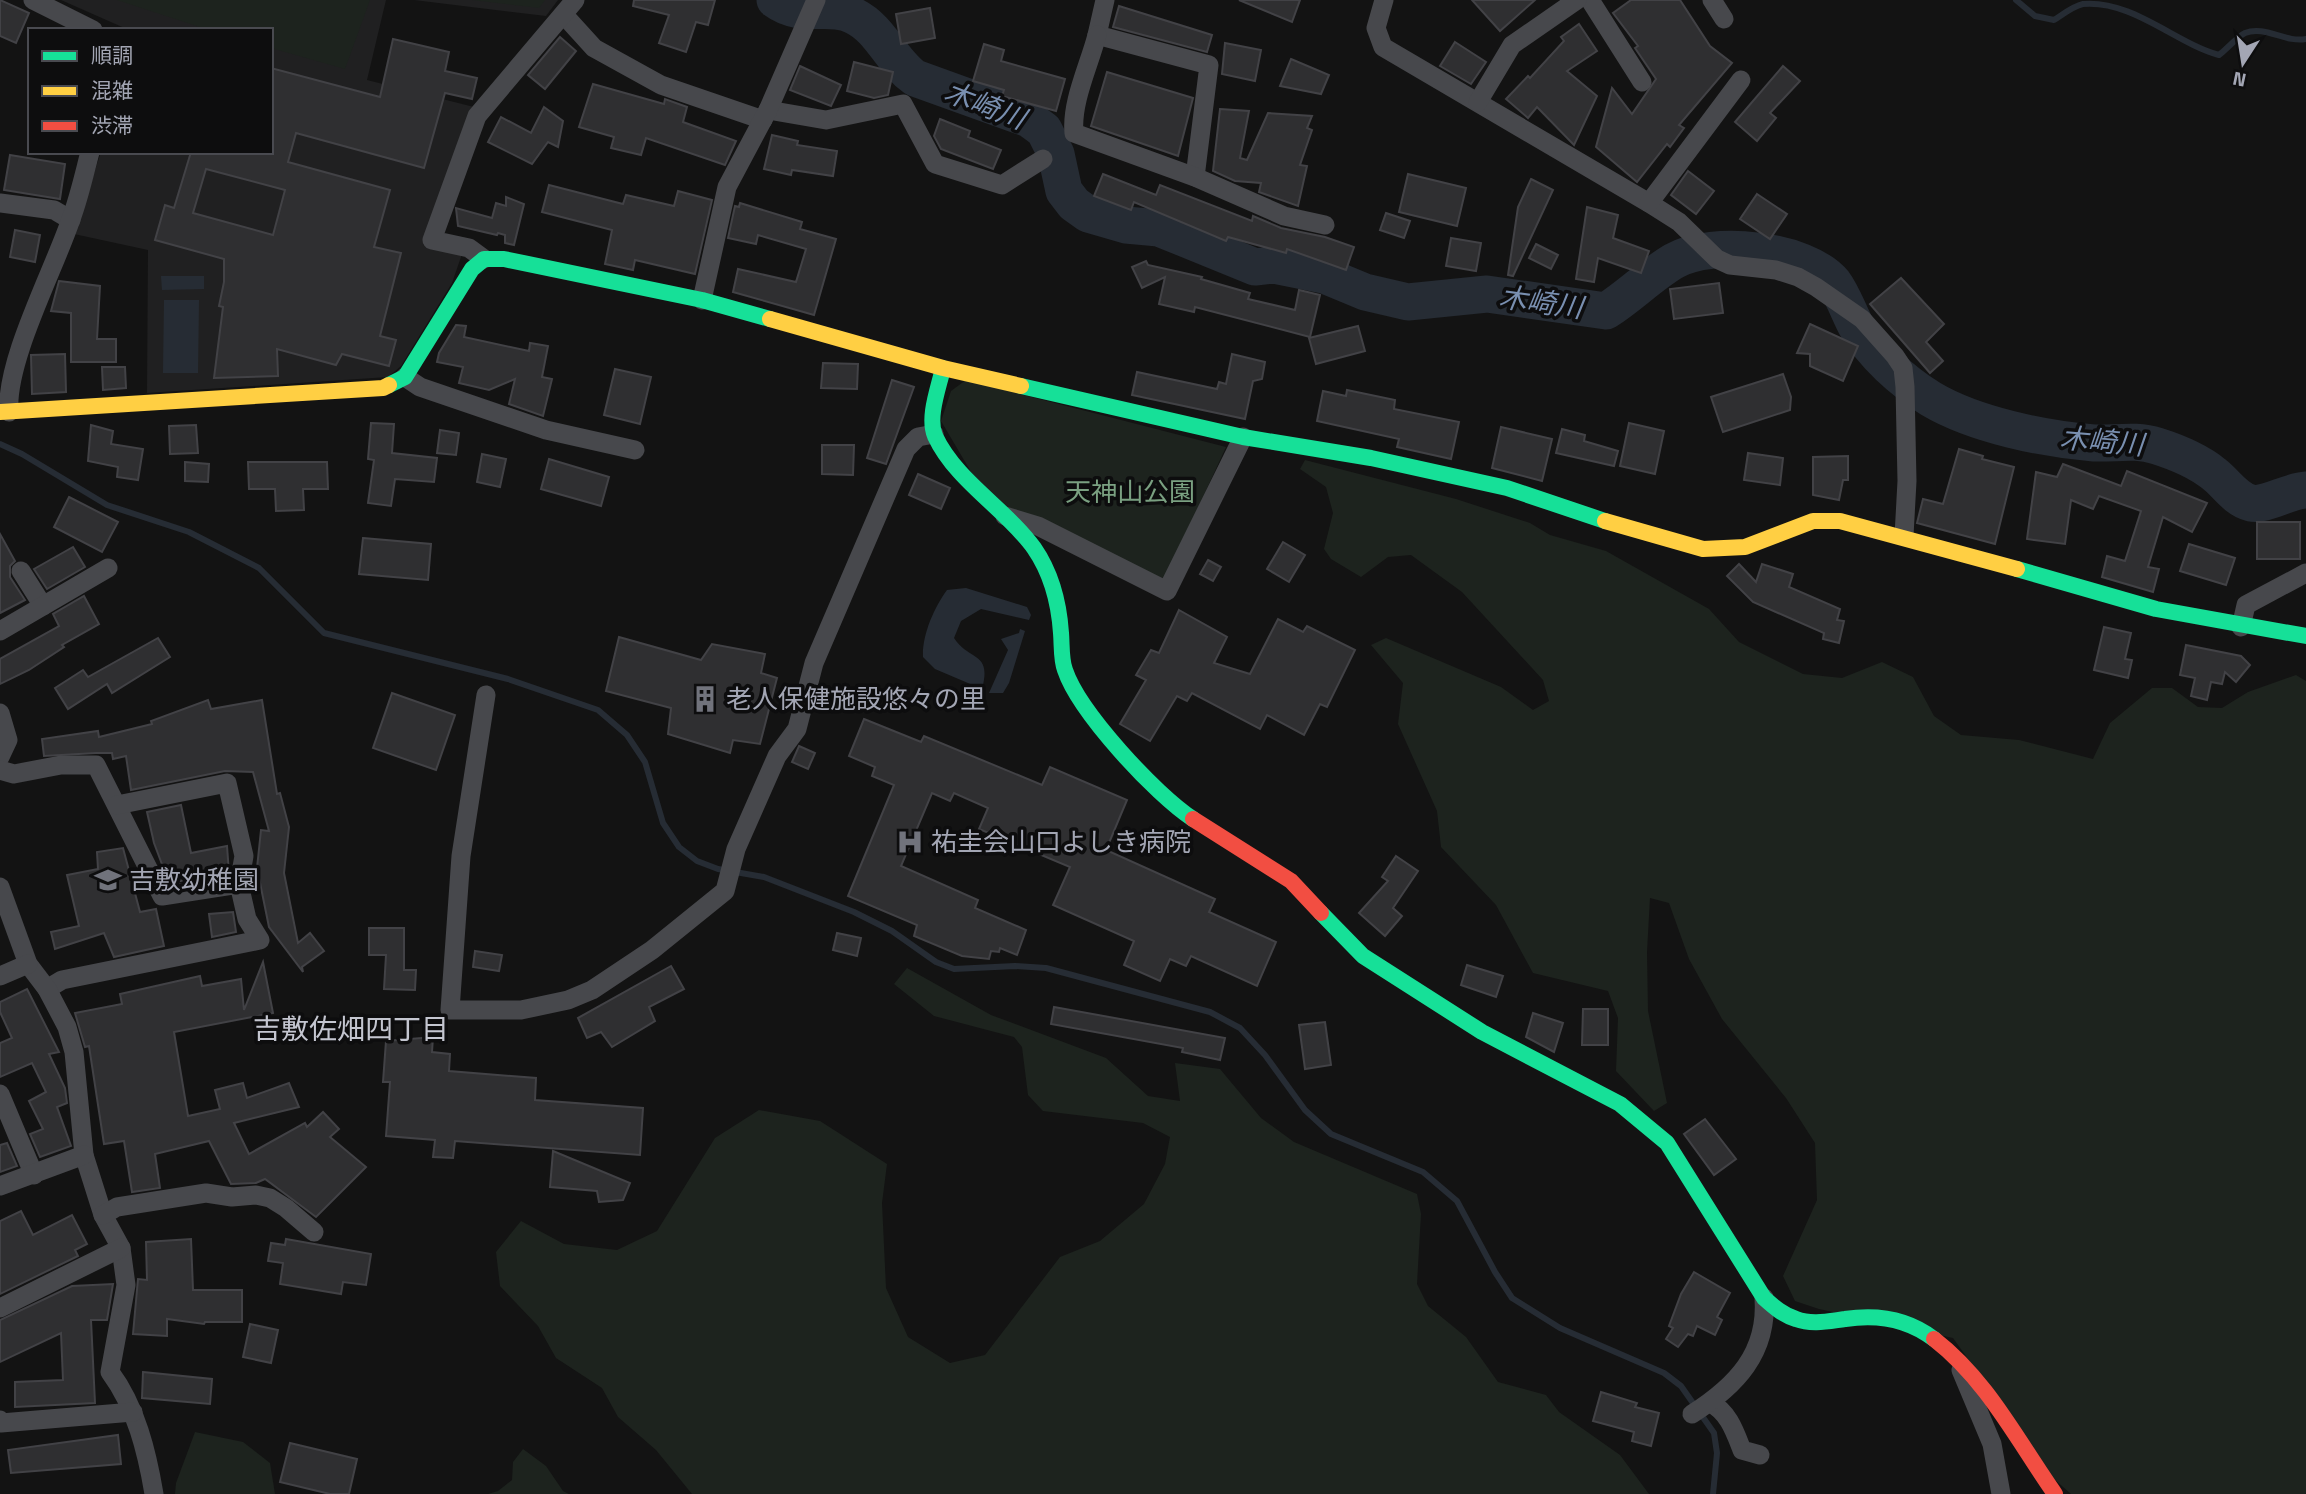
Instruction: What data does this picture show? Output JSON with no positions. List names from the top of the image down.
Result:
{
  "districts": ["吉敷佐畑四丁目"],
  "water": ["木崎川"],
  "parks": ["天神山公園"],
  "places": {
    "building": ["老人保健施設悠々の里"],
    "hospital": ["祐圭会山口よしき病院"],
    "school or university": ["吉敷幼稚園"]
  },
  "legend": ["順調", "混雑", "渋滞"],
  "north": "bottom"
}
